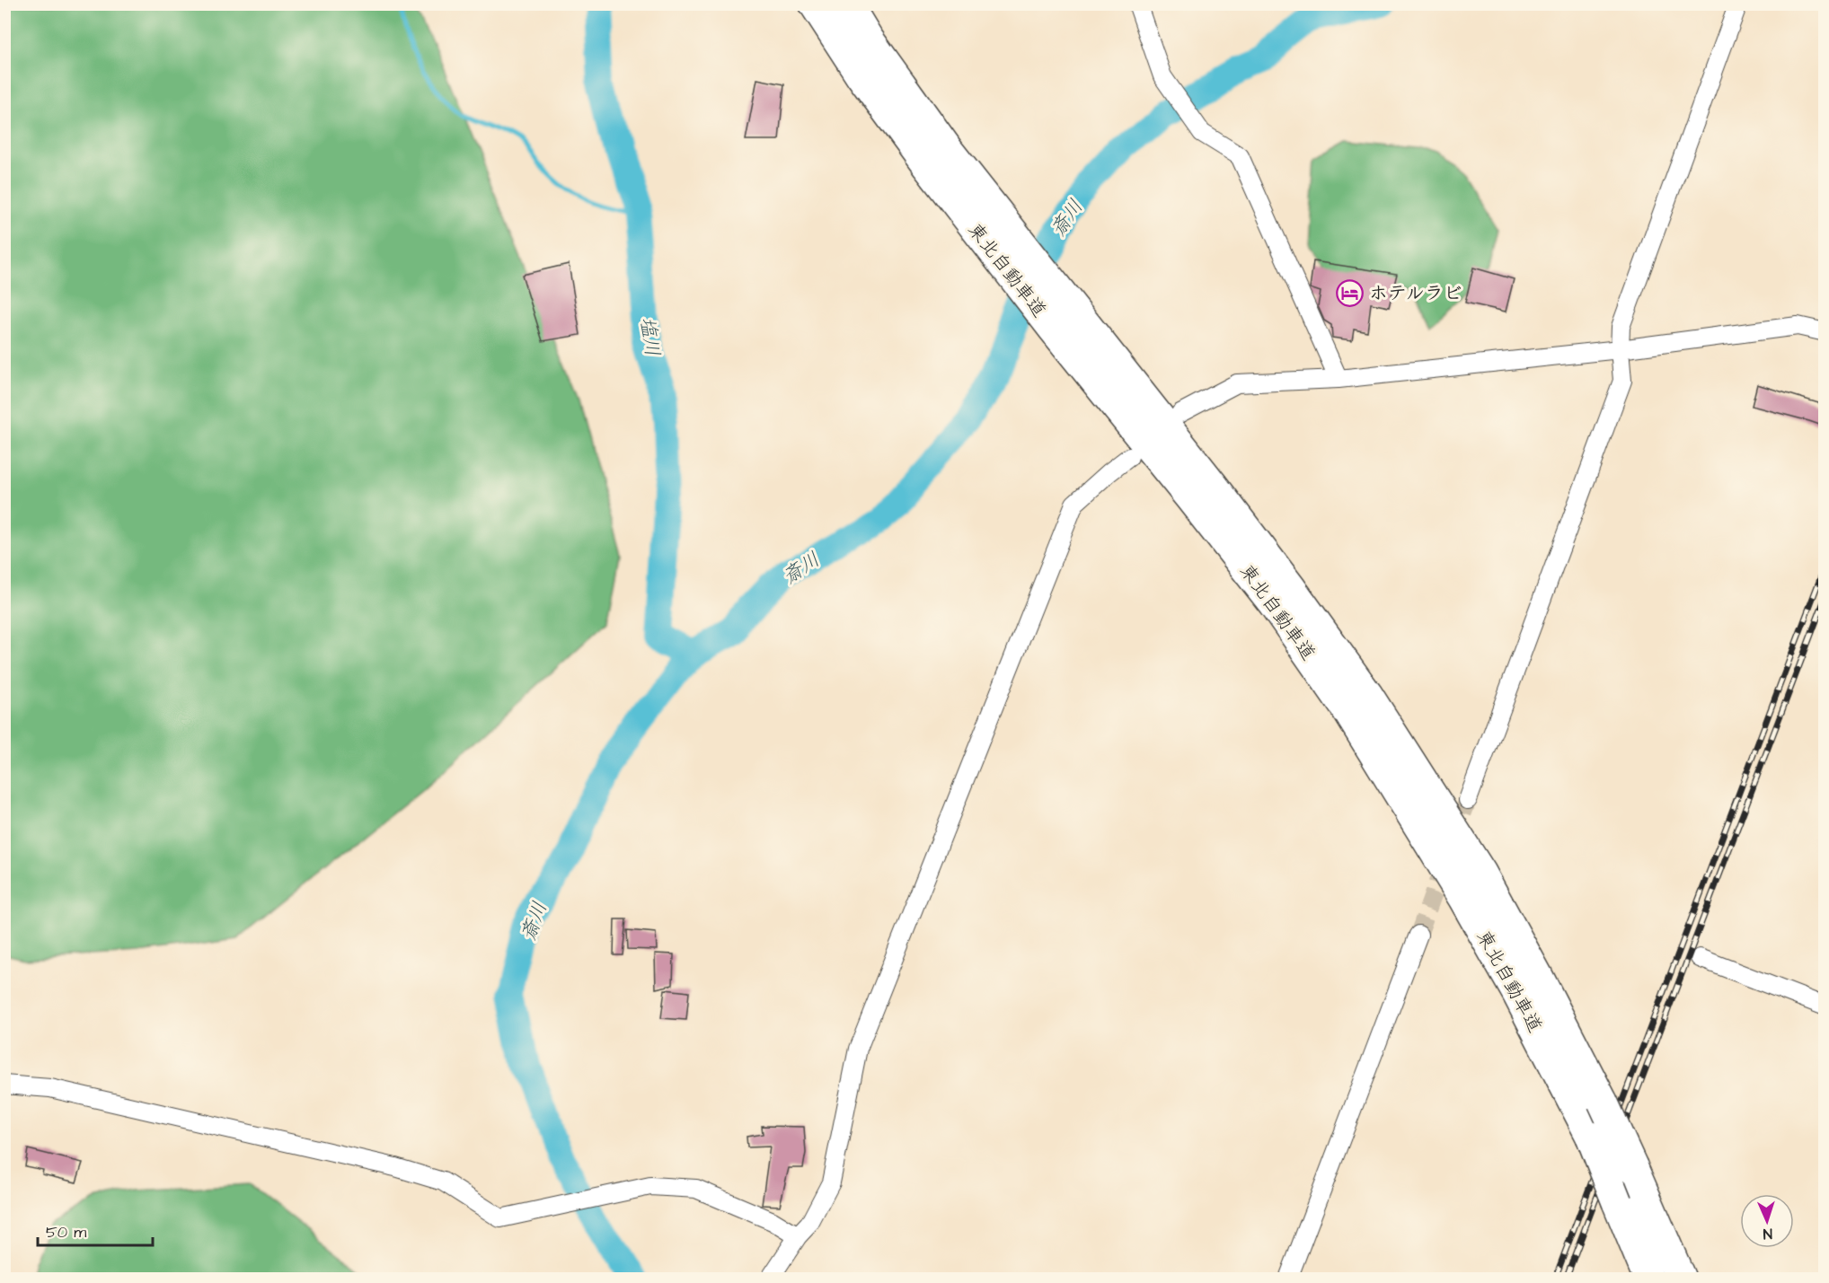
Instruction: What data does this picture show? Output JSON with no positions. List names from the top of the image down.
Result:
{
  "streets": {
    "highway": ["東北自動車道"]
  },
  "water": ["斎川", "塩川"],
  "places": {
    "hotel": ["ホテルラビ"]
  },
  "scale_bar": "50 m",
  "north": "bottom"
}
